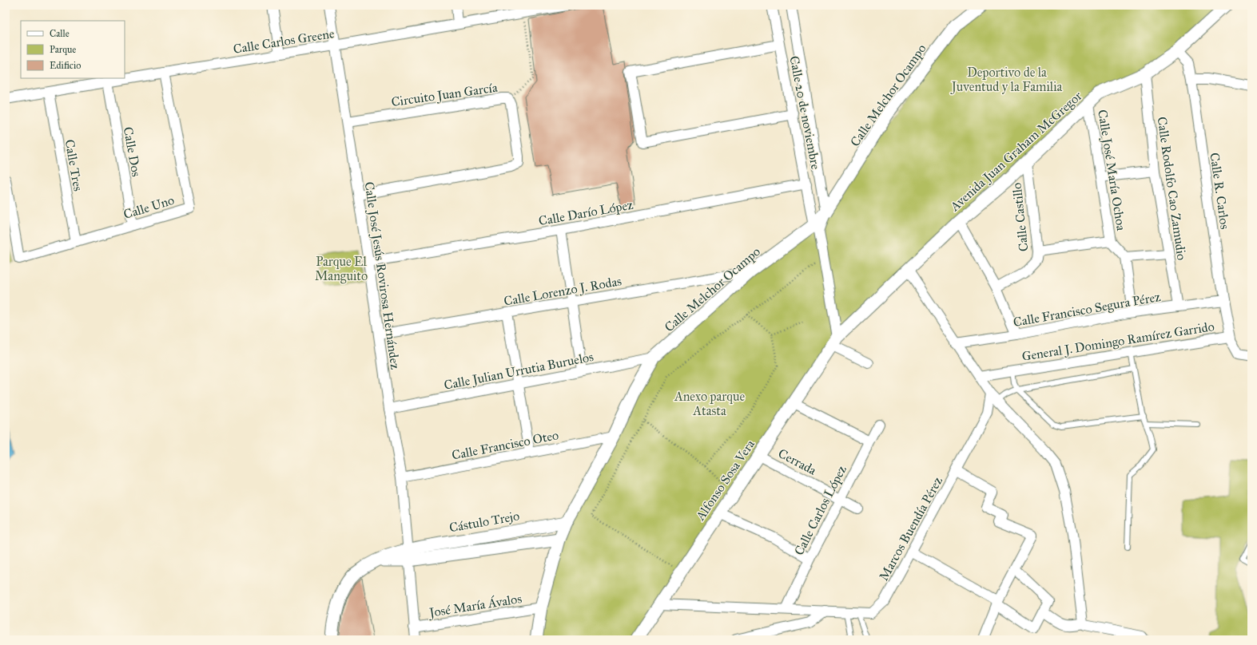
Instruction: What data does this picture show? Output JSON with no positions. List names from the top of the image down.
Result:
{
  "streets": {
    "street": [
      "Calle Carlos Greene",
      "Circuito Juan García",
      "Calle Melchor Ocampo",
      "Calle 20 de noviembre",
      "Avenida Juan Graham McGregor",
      "Calle Dos",
      "Calle Tres",
      "Calle José María Ochoa",
      "Calle Rodolfo Cao Zamudio",
      "Calle R. Carlos",
      "Calle Uno",
      "Calle Darío López",
      "Calle Castillo",
      "Calle José Jesús Rovirosa Hernández",
      "Calle Lorenzo J. Rodas",
      "Calle Francisco Segura Pérez",
      "General J. Domingo Ramírez Garrido",
      "Calle Julian Urrutia Buruelos",
      "Calle Francisco Oteo",
      "Cerrada",
      "Alfonso Sosa Vera",
      "Calle Carlos López",
      "Cástulo Trejo",
      "Marcos Buendía Pérez",
      "José María Ávalos"
    ]
  },
  "crossings": [
    ["Calle Carlos Greene", "Calle Dos"],
    ["Calle Carlos Greene", "Calle Tres"],
    ["Calle Carlos Greene", "Calle Uno"],
    ["Calle Carlos Greene", "Calle José Jesús Rovirosa Hernández"],
    ["Circuito Juan García", "Calle José Jesús Rovirosa Hernández"],
    ["Calle Melchor Ocampo", "Calle 20 de noviembre"],
    ["Calle Melchor Ocampo", "Calle Lorenzo J. Rodas"],
    ["Calle Melchor Ocampo", "Calle Julian Urrutia Buruelos"],
    ["Calle Melchor Ocampo", "Calle Francisco Oteo"],
    ["Calle Melchor Ocampo", "Cástulo Trejo"],
    ["Calle Melchor Ocampo", "José María Ávalos"],
    ["Calle 20 de noviembre", "Calle Darío López"],
    ["Avenida Juan Graham McGregor", "Calle José María Ochoa"],
    ["Avenida Juan Graham McGregor", "Calle Rodolfo Cao Zamudio"],
    ["Avenida Juan Graham McGregor", "Calle R. Carlos"],
    ["Avenida Juan Graham McGregor", "Calle Castillo"],
    ["Avenida Juan Graham McGregor", "Alfonso Sosa Vera"],
    ["Calle Dos", "Calle Uno"],
    ["Calle Tres", "Calle Uno"],
    ["Calle Rodolfo Cao Zamudio", "Calle Francisco Segura Pérez"],
    ["Calle R. Carlos", "Calle Francisco Segura Pérez"],
    ["Calle R. Carlos", "General J. Domingo Ramírez Garrido"],
    ["Calle Darío López", "Calle José Jesús Rovirosa Hernández"],
    ["Calle José Jesús Rovirosa Hernández", "Calle Lorenzo J. Rodas"],
    ["Calle José Jesús Rovirosa Hernández", "Calle Julian Urrutia Buruelos"],
    ["Calle José Jesús Rovirosa Hernández", "Calle Francisco Oteo"],
    ["Calle José Jesús Rovirosa Hernández", "Cástulo Trejo"],
    ["Calle José Jesús Rovirosa Hernández", "José María Ávalos"],
    ["Cerrada", "Alfonso Sosa Vera"],
    ["Cerrada", "Calle Carlos López"],
    ["Alfonso Sosa Vera", "Marcos Buendía Pérez"],
    ["Calle Carlos López", "Marcos Buendía Pérez"]
  ],
  "parks": ["Deportivo de la Juventud y la Familia", "Parque El Manguito", "Anexo parque Atasta"],
  "legend": ["Calle", "Parque", "Edificio"]
}
